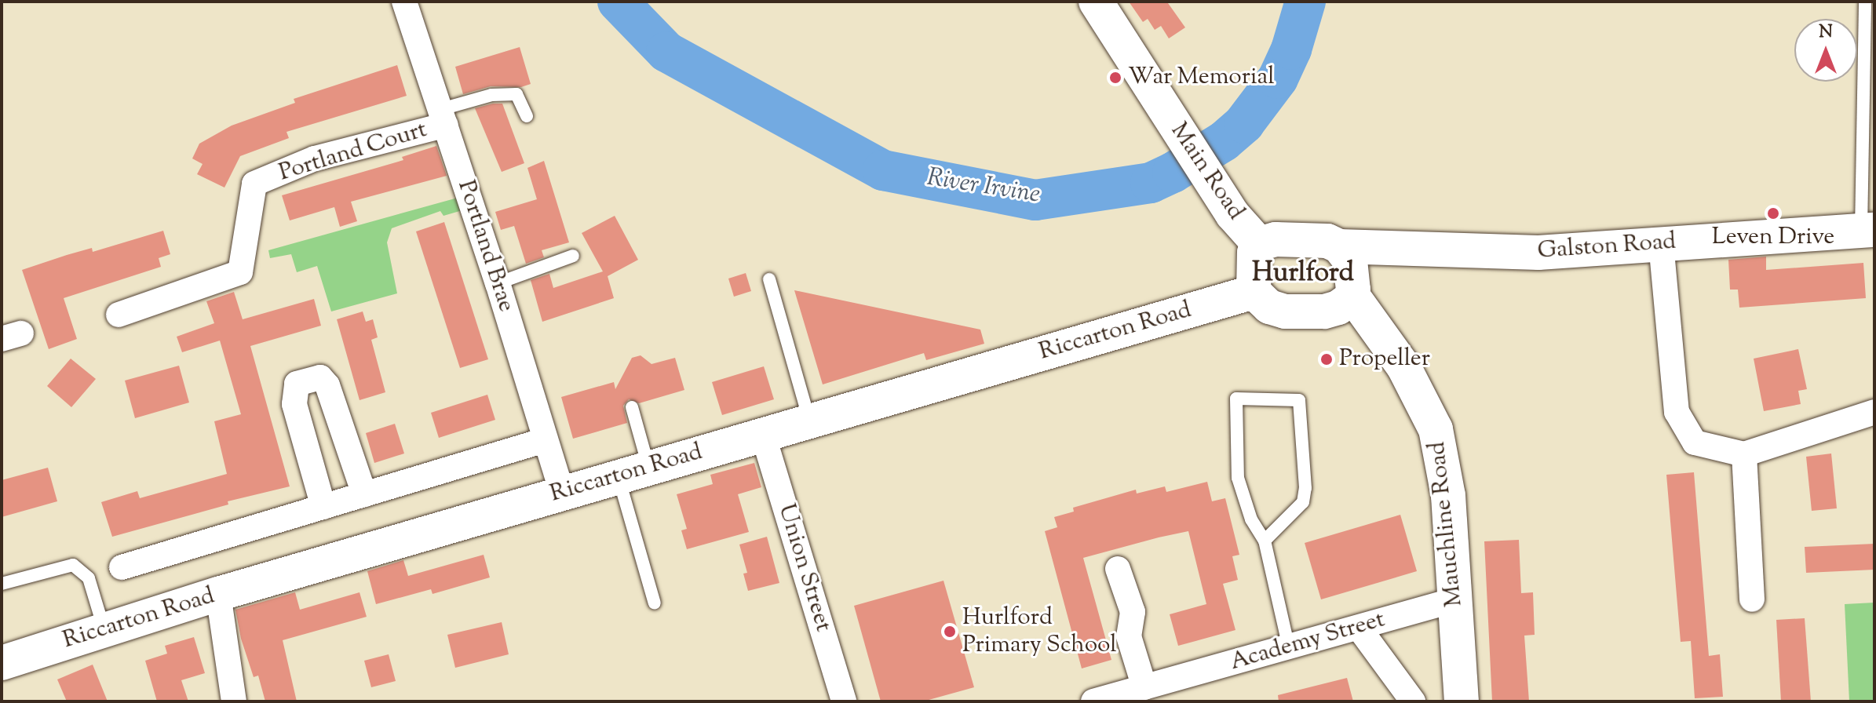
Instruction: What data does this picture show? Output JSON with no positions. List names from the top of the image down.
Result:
{
  "streets": {
    "main road": [
      "Main Road",
      "Galston Road",
      "Riccarton Road",
      "Mauchline Road"
    ],
    "street": [
      "Portland Court",
      "Portland Brae",
      "Union Street",
      "Academy Street"
    ]
  },
  "crossings": [
    ["Portland Court", "Portland Brae"],
    ["Main Road", "Galston Road"],
    ["Main Road", "Riccarton Road"],
    ["Main Road", "Mauchline Road"],
    ["Portland Brae", "Riccarton Road"],
    ["Galston Road", "Riccarton Road"],
    ["Galston Road", "Mauchline Road"],
    ["Riccarton Road", "Mauchline Road"],
    ["Riccarton Road", "Union Street"],
    ["Mauchline Road", "Academy Street"]
  ],
  "districts": ["Hurlford"],
  "water": ["River Irvine"],
  "places": [
    "War Memorial",
    "Leven Drive",
    "Propeller",
    "Hurlford Primary School"
  ],
  "north": "top"
}
